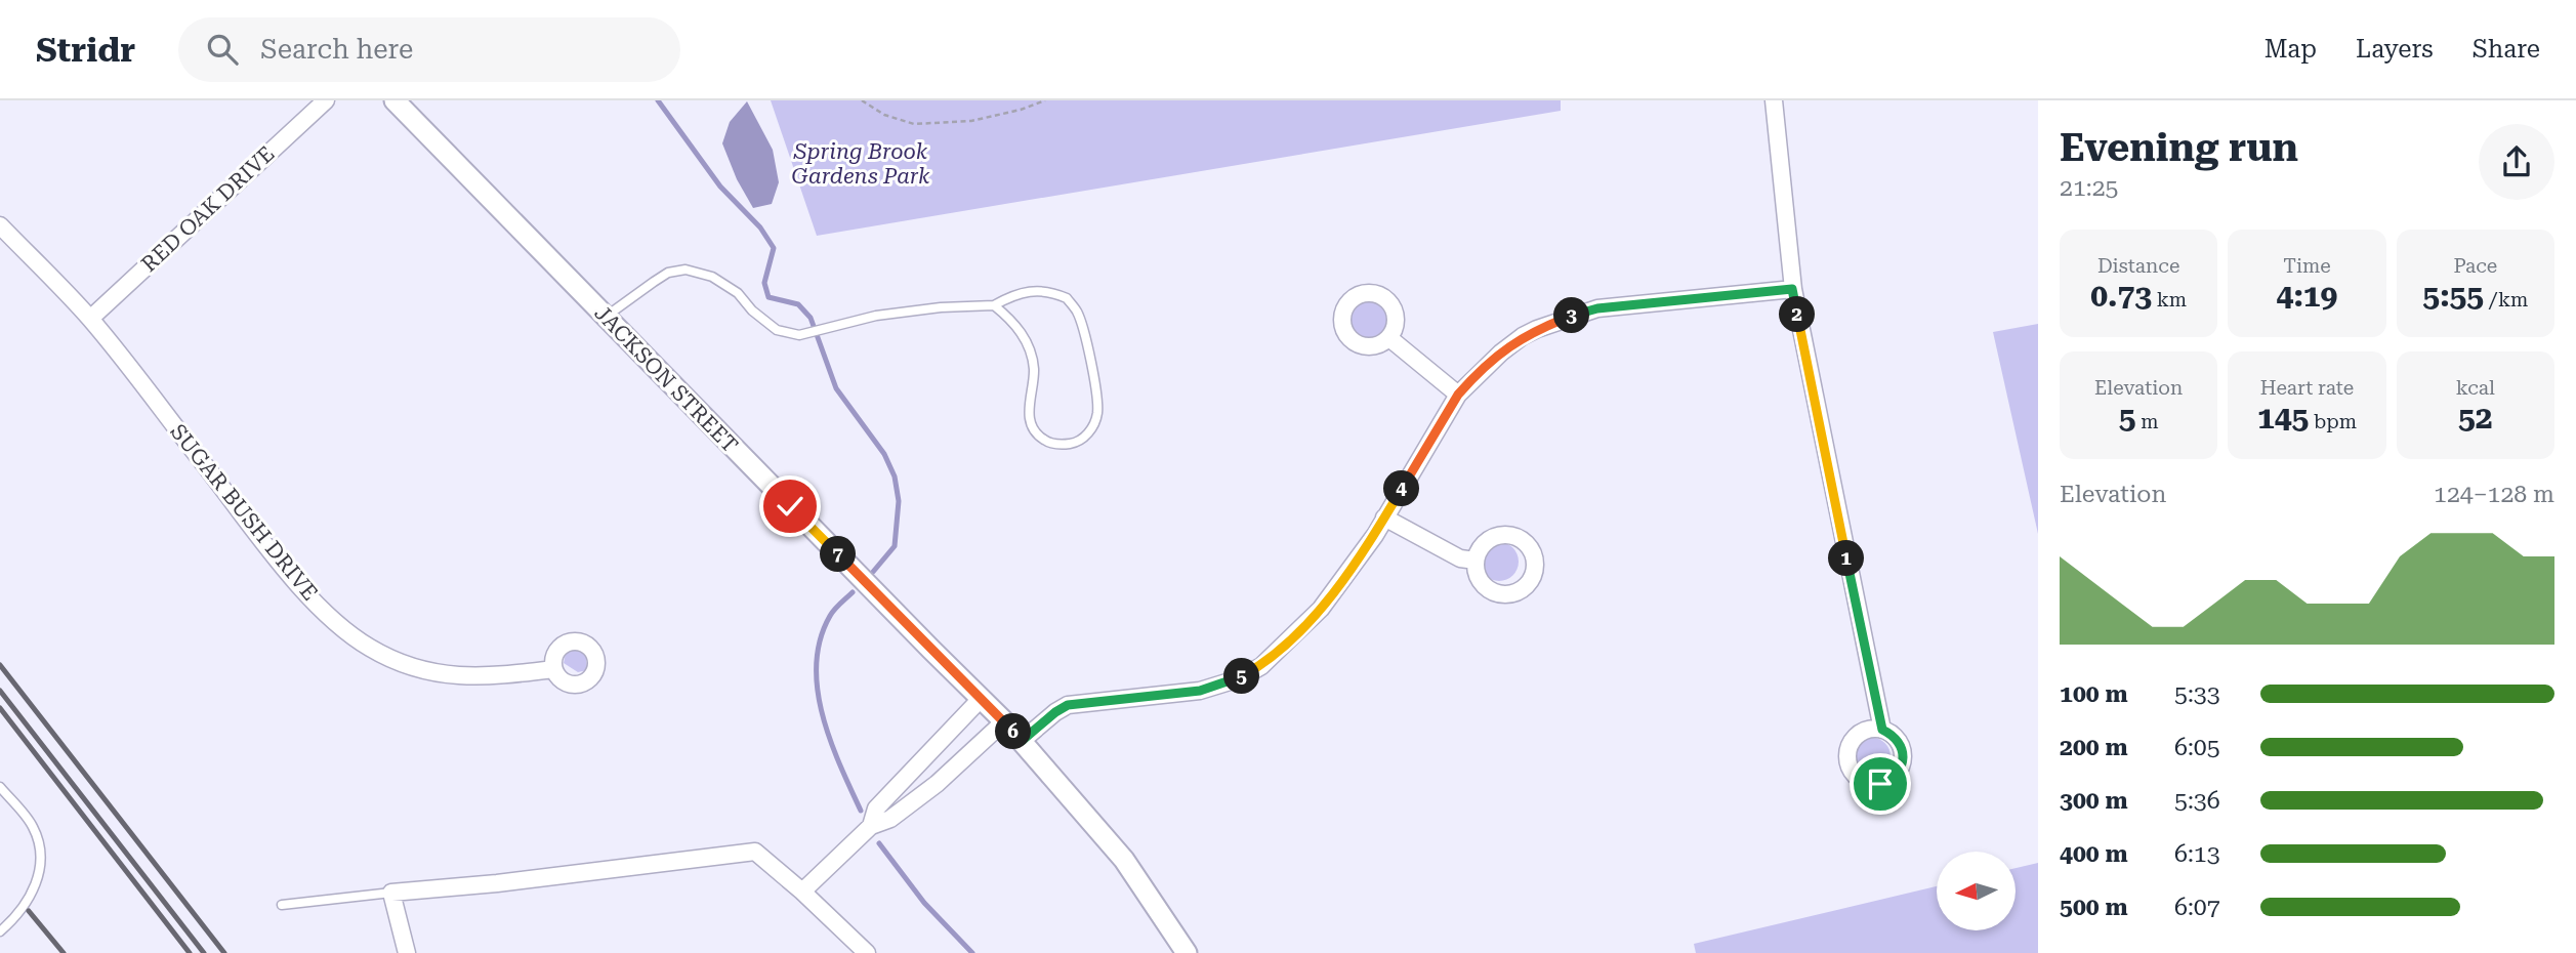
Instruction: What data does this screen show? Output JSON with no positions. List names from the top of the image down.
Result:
{
  "streets": {
    "street": ["RED OAK DRIVE", "JACKSON STREET", "SUGAR BUSH DRIVE"]
  },
  "crossings": [
    ["RED OAK DRIVE", "SUGAR BUSH DRIVE"]
  ],
  "parks": ["Spring Brook Gardens Park"],
  "north": "left",
  "page": {
    "header": "Stridr",
    "search": "Search here",
    "nav": ["Map", "Layers", "Share"],
    "heading": ["Evening run", "21:25"],
    "stats": [
      ["Distance", "0.73 km"],
      ["Time", "4:19"],
      ["Pace", "5:55 /km"],
      ["Elevation", "5 m"],
      ["Heart rate", "145 bpm"],
      ["kcal", "52"]
    ],
    "pins": [
      "2",
      "3",
      "4",
      "7",
      "1",
      "5",
      "6"
    ],
    "chart": ["Elevation", "124–128 m"],
    "list": [
      {
        "name": "100 m",
        "note": "5:33"
      },
      {
        "name": "200 m",
        "note": "6:05"
      },
      {
        "name": "300 m",
        "note": "5:36"
      },
      {
        "name": "400 m",
        "note": "6:13"
      },
      {
        "name": "500 m",
        "note": "6:07"
      }
    ]
  }
}
